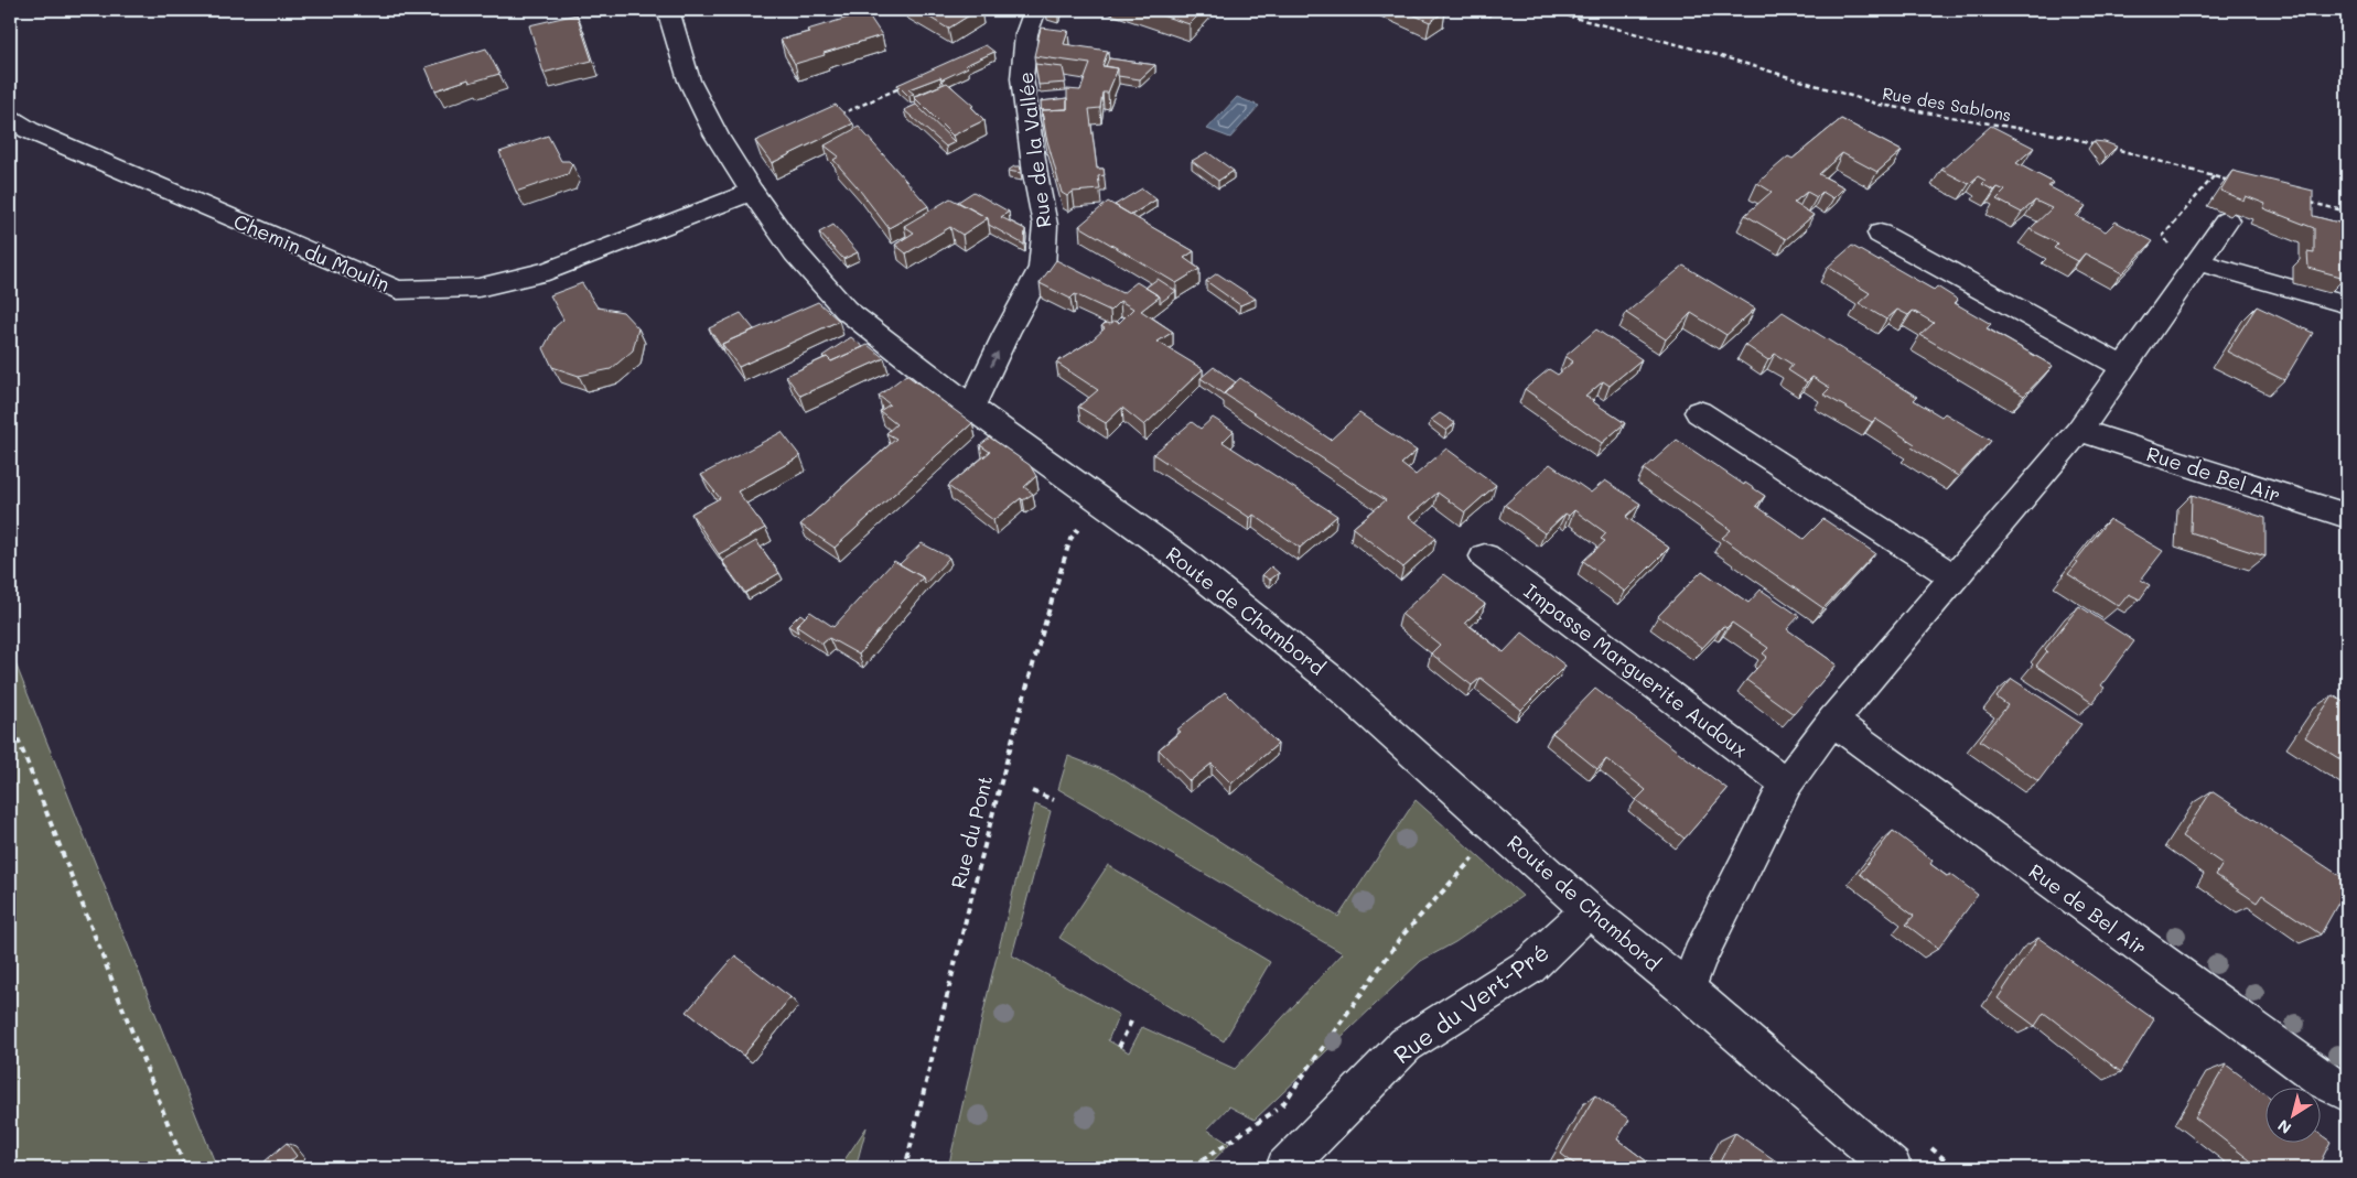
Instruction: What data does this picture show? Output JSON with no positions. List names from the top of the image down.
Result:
{
  "streets": {
    "street": [
      "Rue de la Vallée",
      "Chemin du Moulin",
      "Rue de Bel Air",
      "Route de Chambord",
      "Impasse Marguerite Audoux",
      "Rue du Vert-Pré"
    ],
    "path": ["Rue des Sablons", "Rue du Pont"]
  },
  "crossings": [
    ["Rue de la Vallée", "Route de Chambord"],
    ["Chemin du Moulin", "Route de Chambord"],
    ["Route de Chambord", "Rue du Vert-Pré"]
  ],
  "one_way": ["Rue de la Vallée"],
  "north": "bottom left"
}
